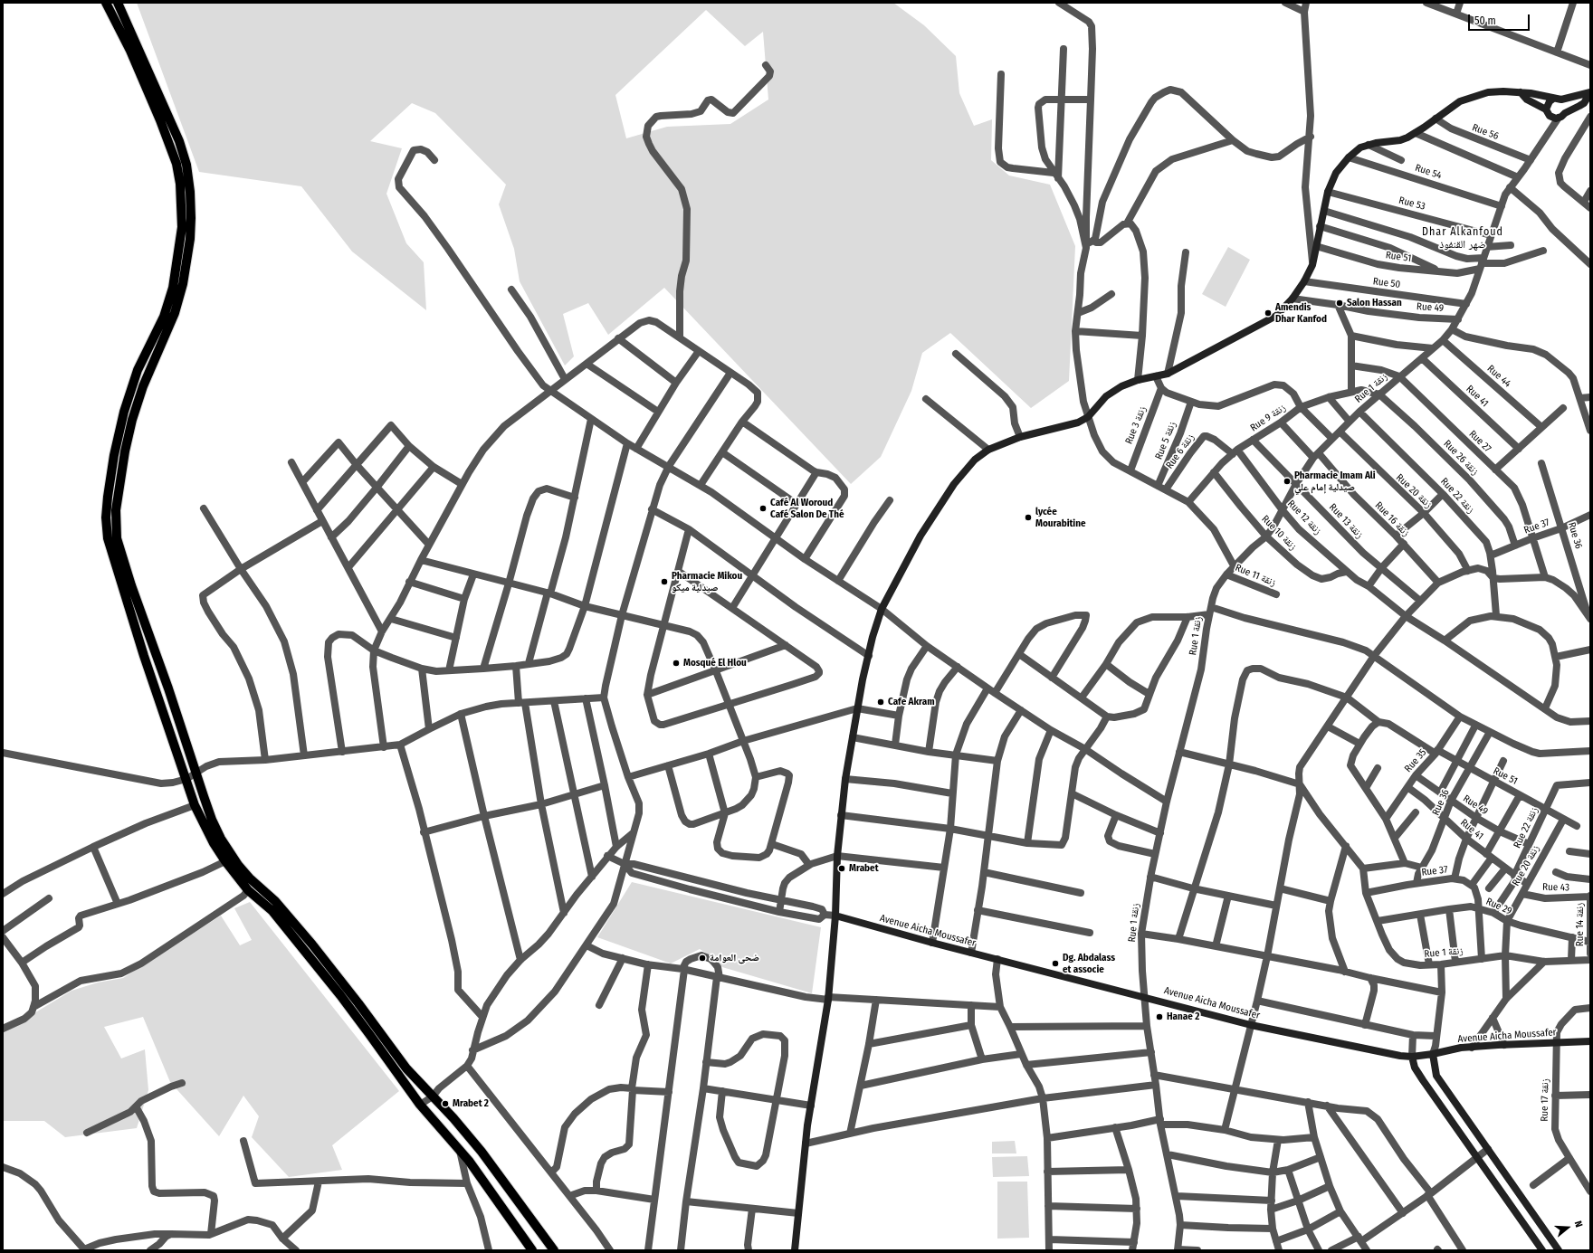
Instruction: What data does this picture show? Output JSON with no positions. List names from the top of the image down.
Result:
{
  "streets": {
    "street": [
      "Rue 56",
      "Rue 54",
      "Rue 53",
      "Rue 51",
      "Rue 50",
      "Rue 49",
      "Rue 44",
      "Rue 1 زنقة",
      "Rue 41",
      "Rue 9 زنقة",
      "Rue 3 زنقة",
      "Rue 5 زنقة",
      "Rue 27",
      "Rue 6 زنقة",
      "Rue 26 زنقة",
      "Rue 20 زنقة",
      "Rue 22 زنقة",
      "Rue 12 زنقة",
      "Rue 16 زنقة",
      "Rue 13 زنقة",
      "Rue 37",
      "Rue 10 زنقة",
      "Rue 36",
      "Rue 11 زنقة",
      "Rue 35",
      "Rue 43",
      "Rue 29",
      "Rue 14 زنقة",
      "Avenue Aicha Moussafer",
      "Rue 17 زنقة"
    ]
  },
  "crossings": [
    ["Rue 56", "Rue 1 زنقة"],
    ["Rue 54", "Rue 1 زنقة"],
    ["Rue 53", "Rue 1 زنقة"],
    ["Rue 51", "Rue 1 زنقة"],
    ["Rue 51", "Rue 20 زنقة"],
    ["Rue 51", "Rue 22 زنقة"],
    ["Rue 51", "Rue 36"],
    ["Rue 51", "Rue 35"],
    ["Rue 50", "Rue 1 زنقة"],
    ["Rue 49", "Rue 1 زنقة"],
    ["Rue 49", "Rue 22 زنقة"],
    ["Rue 49", "Rue 36"],
    ["Rue 49", "Rue 35"],
    ["Rue 44", "Rue 1 زنقة"],
    ["Rue 1 زنقة", "Rue 41"],
    ["Rue 1 زنقة", "Rue 9 زنقة"],
    ["Rue 1 زنقة", "Rue 27"],
    ["Rue 1 زنقة", "Rue 26 زنقة"],
    ["Rue 1 زنقة", "Rue 20 زنقة"],
    ["Rue 1 زنقة", "Rue 22 زنقة"],
    ["Rue 1 زنقة", "Rue 12 زنقة"],
    ["Rue 1 زنقة", "Rue 16 زنقة"],
    ["Rue 1 زنقة", "Rue 13 زنقة"],
    ["Rue 1 زنقة", "Rue 37"],
    ["Rue 1 زنقة", "Rue 10 زنقة"],
    ["Rue 1 زنقة", "Rue 11 زنقة"],
    ["Rue 1 زنقة", "Rue 29"],
    ["Rue 1 زنقة", "Avenue Aicha Moussafer"],
    ["Rue 41", "Rue 20 زنقة"],
    ["Rue 41", "Rue 22 زنقة"],
    ["Rue 41", "Rue 36"],
    ["Rue 41", "Rue 35"],
    ["Rue 9 زنقة", "Rue 6 زنقة"],
    ["Rue 9 زنقة", "Rue 26 زنقة"],
    ["Rue 9 زنقة", "Rue 12 زنقة"],
    ["Rue 9 زنقة", "Rue 13 زنقة"],
    ["Rue 9 زنقة", "Rue 10 زنقة"],
    ["Rue 27", "Rue 37"],
    ["Rue 6 زنقة", "Rue 12 زنقة"],
    ["Rue 26 زنقة", "Rue 37"],
    ["Rue 20 زنقة", "Rue 43"],
    ["Rue 20 زنقة", "Rue 29"],
    ["Rue 22 زنقة", "Rue 37"],
    ["Rue 22 زنقة", "Rue 29"],
    ["Rue 12 زنقة", "Rue 10 زنقة"],
    ["Rue 37", "Rue 36"],
    ["Rue 43", "Rue 14 زنقة"],
    ["Rue 29", "Rue 14 زنقة"],
    ["Avenue Aicha Moussafer", "Rue 17 زنقة"]
  ],
  "districts": ["Dhar Alkanfoud ضهر القنفوذ"],
  "places": [
    "Salon Hassan",
    "Amendis Dhar Kanfod",
    "Pharmacie Imam Ali صيدلية إمام علي",
    "Café Al Woroud Café Salon De Thé",
    "lycée Mourabitine",
    "Pharmacie Mikou صيدلية ميكو",
    "Mosqué El Hlou",
    "Cafe Akram",
    "Mrabet",
    "ضحى العوامة",
    "Dg. Abdalass et associe",
    "Hanae 2",
    "Mrabet 2"
  ],
  "scale_bar": "50 m",
  "north": "right"
}
